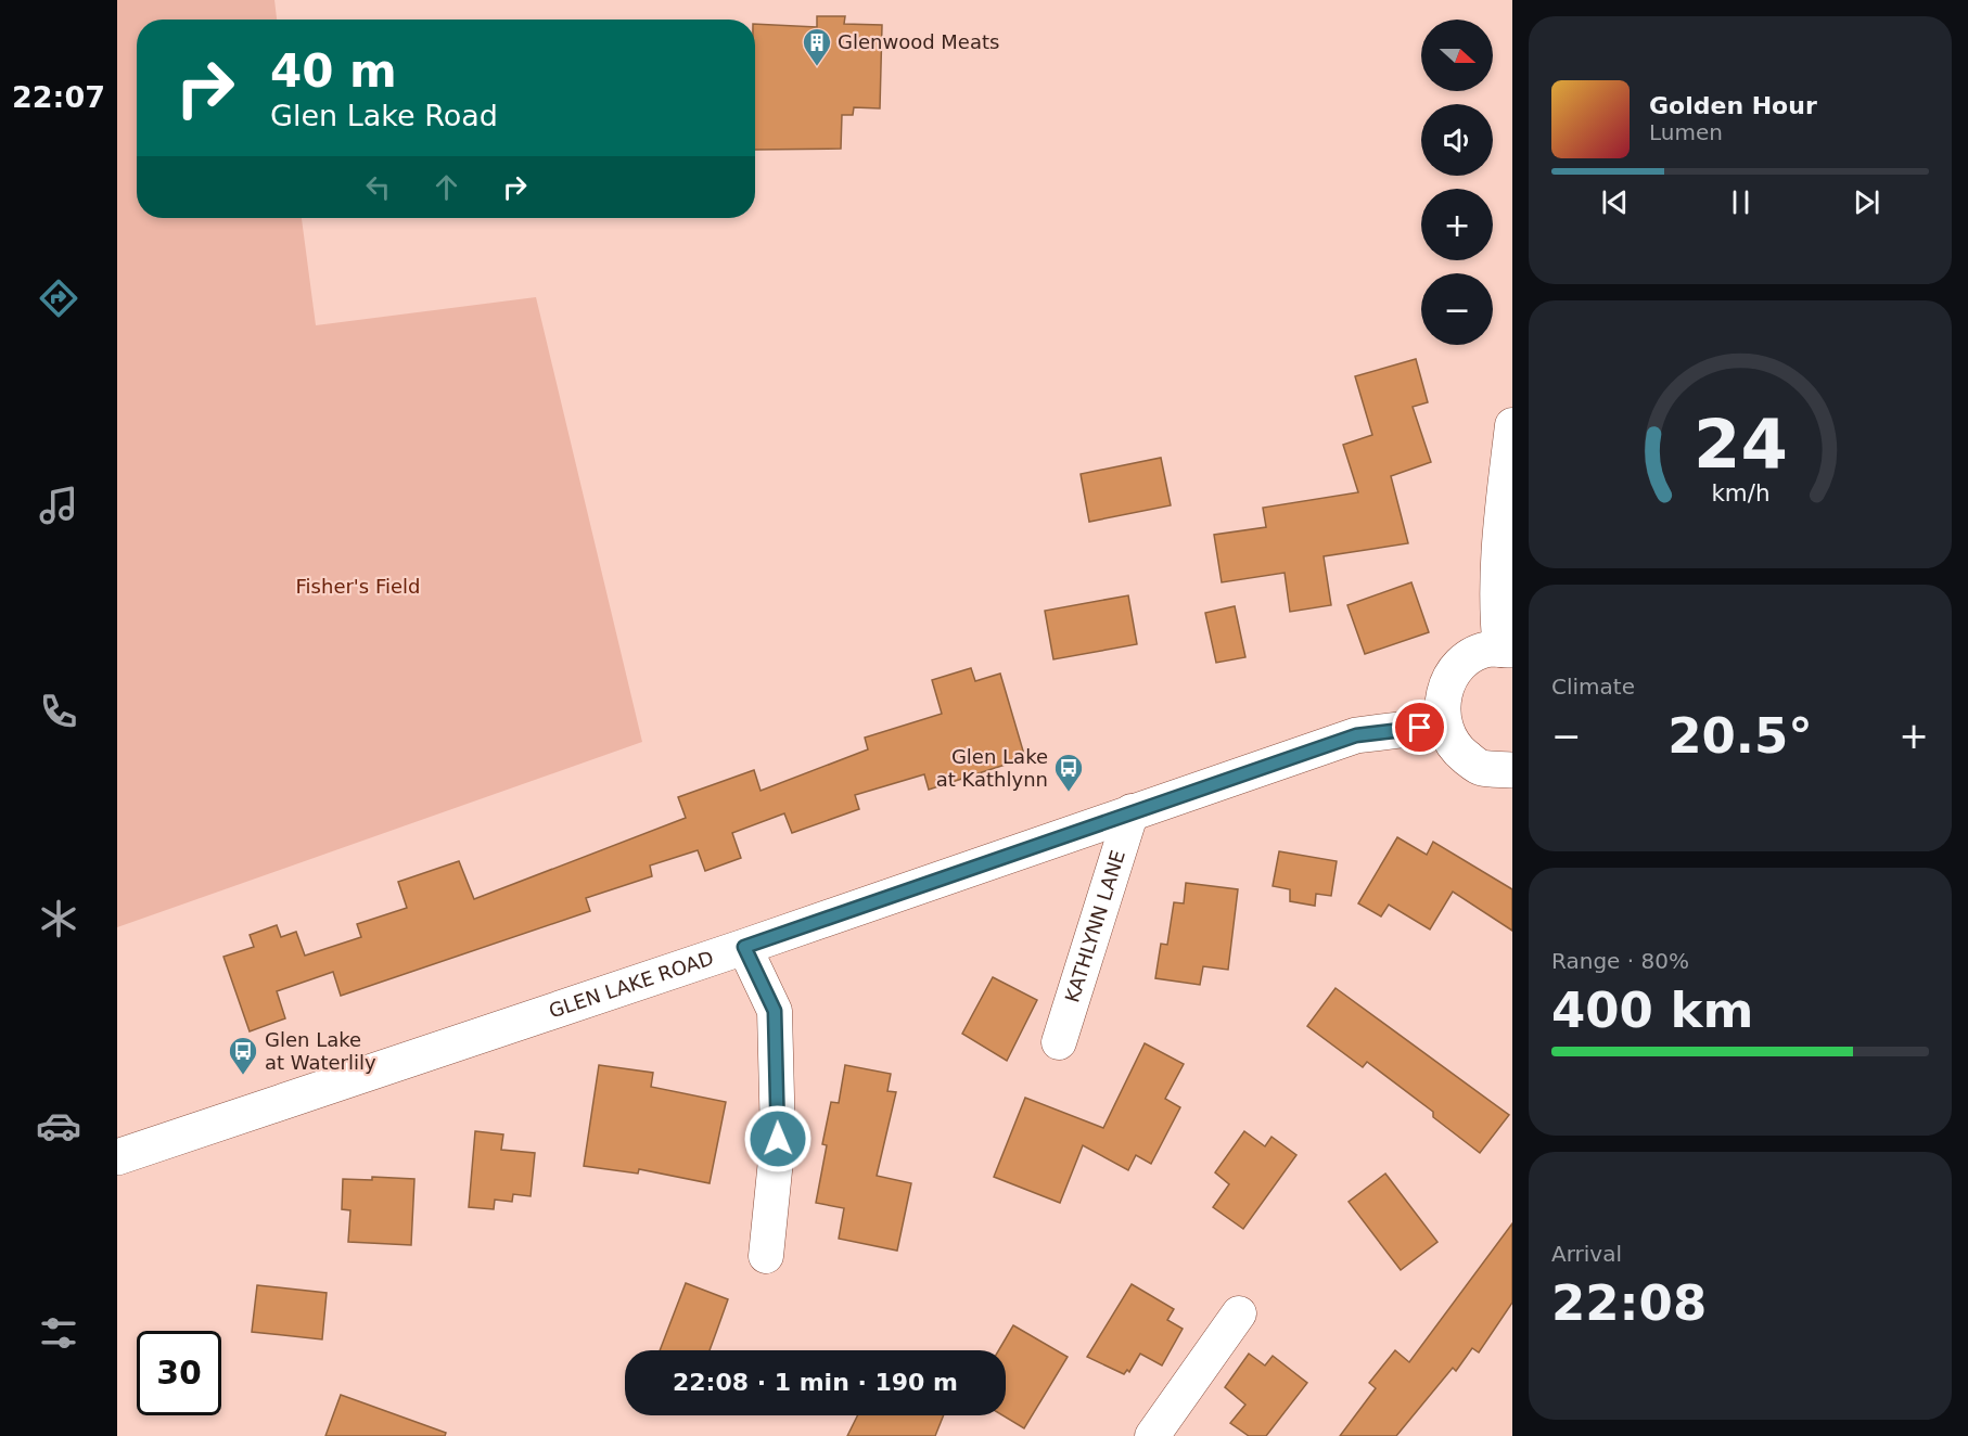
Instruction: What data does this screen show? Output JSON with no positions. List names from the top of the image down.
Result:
{
  "streets": {
    "street": ["KATHLYNN LANE", "GLEN LAKE ROAD"]
  },
  "crossings": [
    ["KATHLYNN LANE", "GLEN LAKE ROAD"]
  ],
  "parks": ["Fisher's Field"],
  "places": {
    "building": ["Glenwood Meats"],
    "bus stop": ["Glen Lake at Kathlynn", "Glen Lake at Waterlily"]
  },
  "north": "right",
  "page": {
    "tabs": "22:07",
    "map_buttons": ["+", "−"],
    "turn": ["40 m", "Glen Lake Road"],
    "song": ["Golden Hour", "Lumen"],
    "tile": [
      "Climate",
      ["Range · 80%", "400 km"],
      ["Arrival", "22:08"]
    ],
    "heat": ["−", "20.5°", "+"],
    "limit": "30",
    "trip": "22:08 · 1 min · 190 m",
    "gauge": ["24", "km/h"]
  }
}
